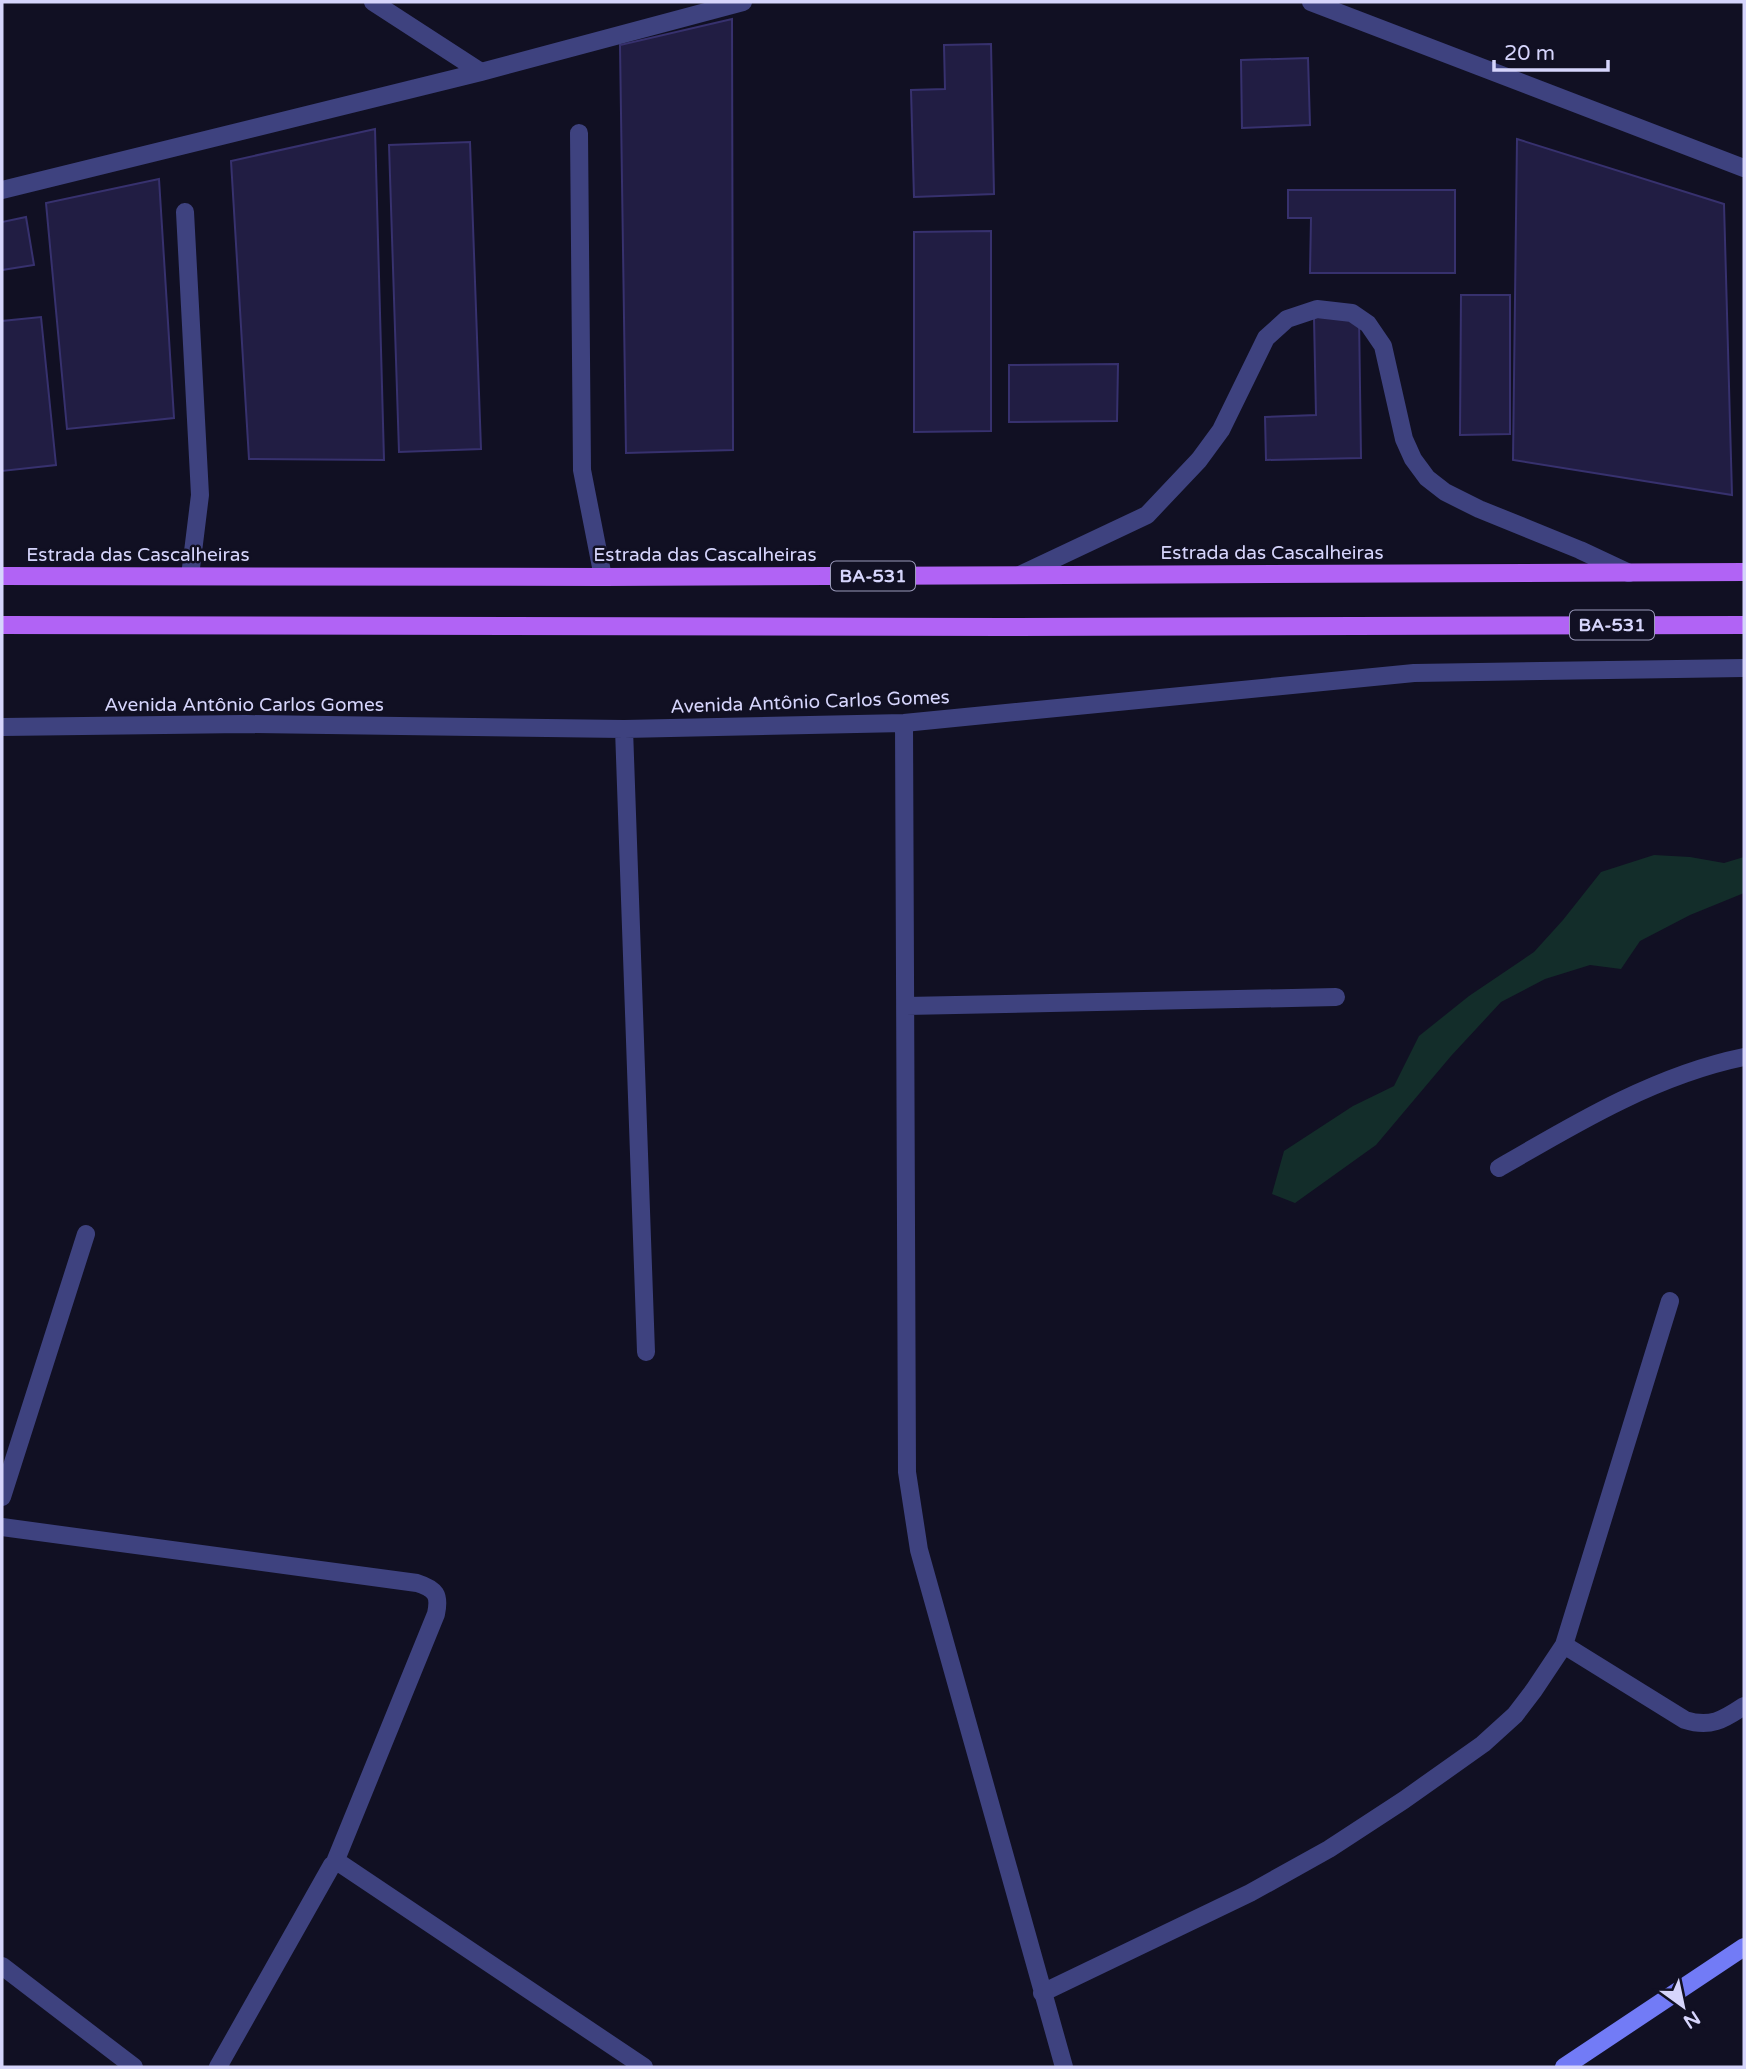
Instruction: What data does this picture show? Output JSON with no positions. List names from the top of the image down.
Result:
{
  "streets": {
    "main road": ["Estrada das Cascalheiras", "BA-531"],
    "street": ["Avenida Antônio Carlos Gomes"]
  },
  "scale_bar": "20 m",
  "north": "bottom right"
}
